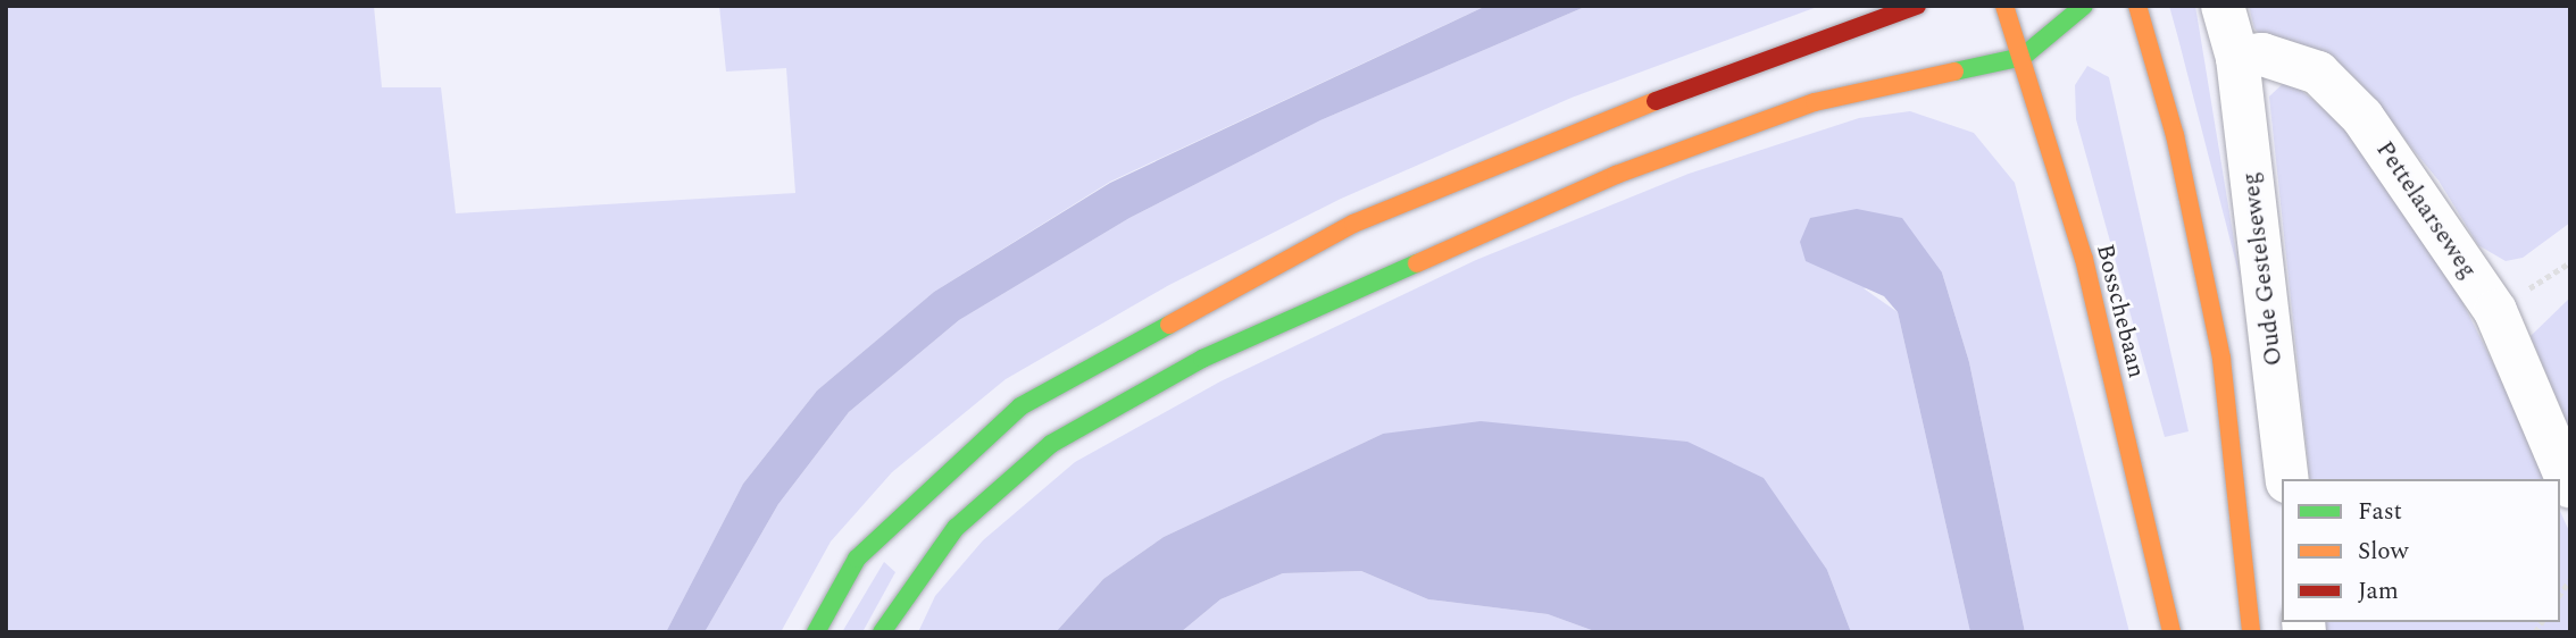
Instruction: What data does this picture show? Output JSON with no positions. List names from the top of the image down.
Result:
{
  "streets": {
    "main road": ["Bosschebaan"],
    "street": ["Pettelaarseweg", "Oude Gestelseweg"]
  },
  "crossings": [
    ["Pettelaarseweg", "Oude Gestelseweg"]
  ],
  "legend": ["Fast", "Slow", "Jam"]
}
